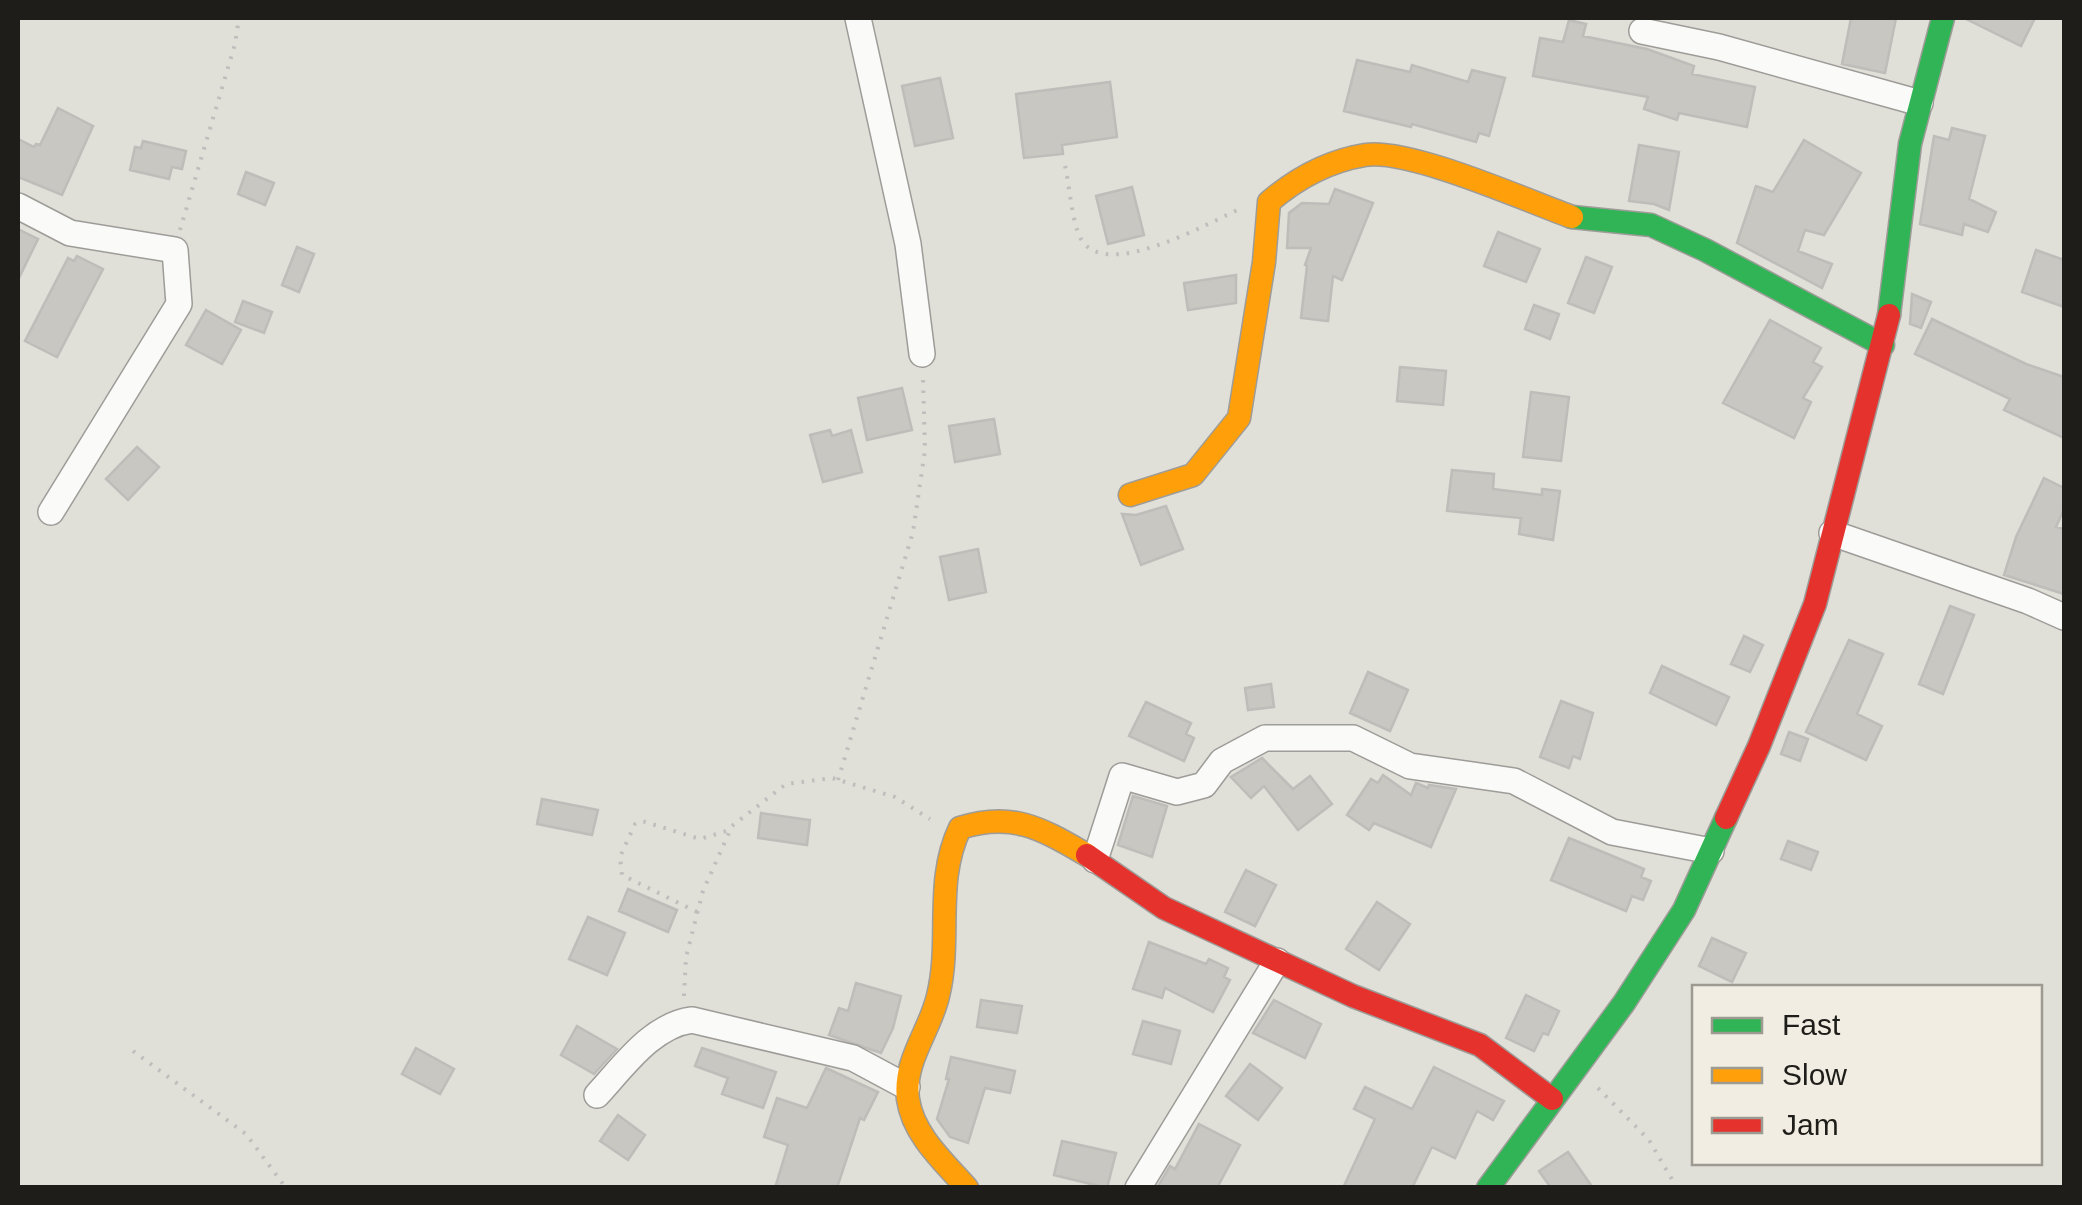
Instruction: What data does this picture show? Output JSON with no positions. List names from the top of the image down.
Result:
{
  "legend": ["Fast", "Slow", "Jam"]
}
